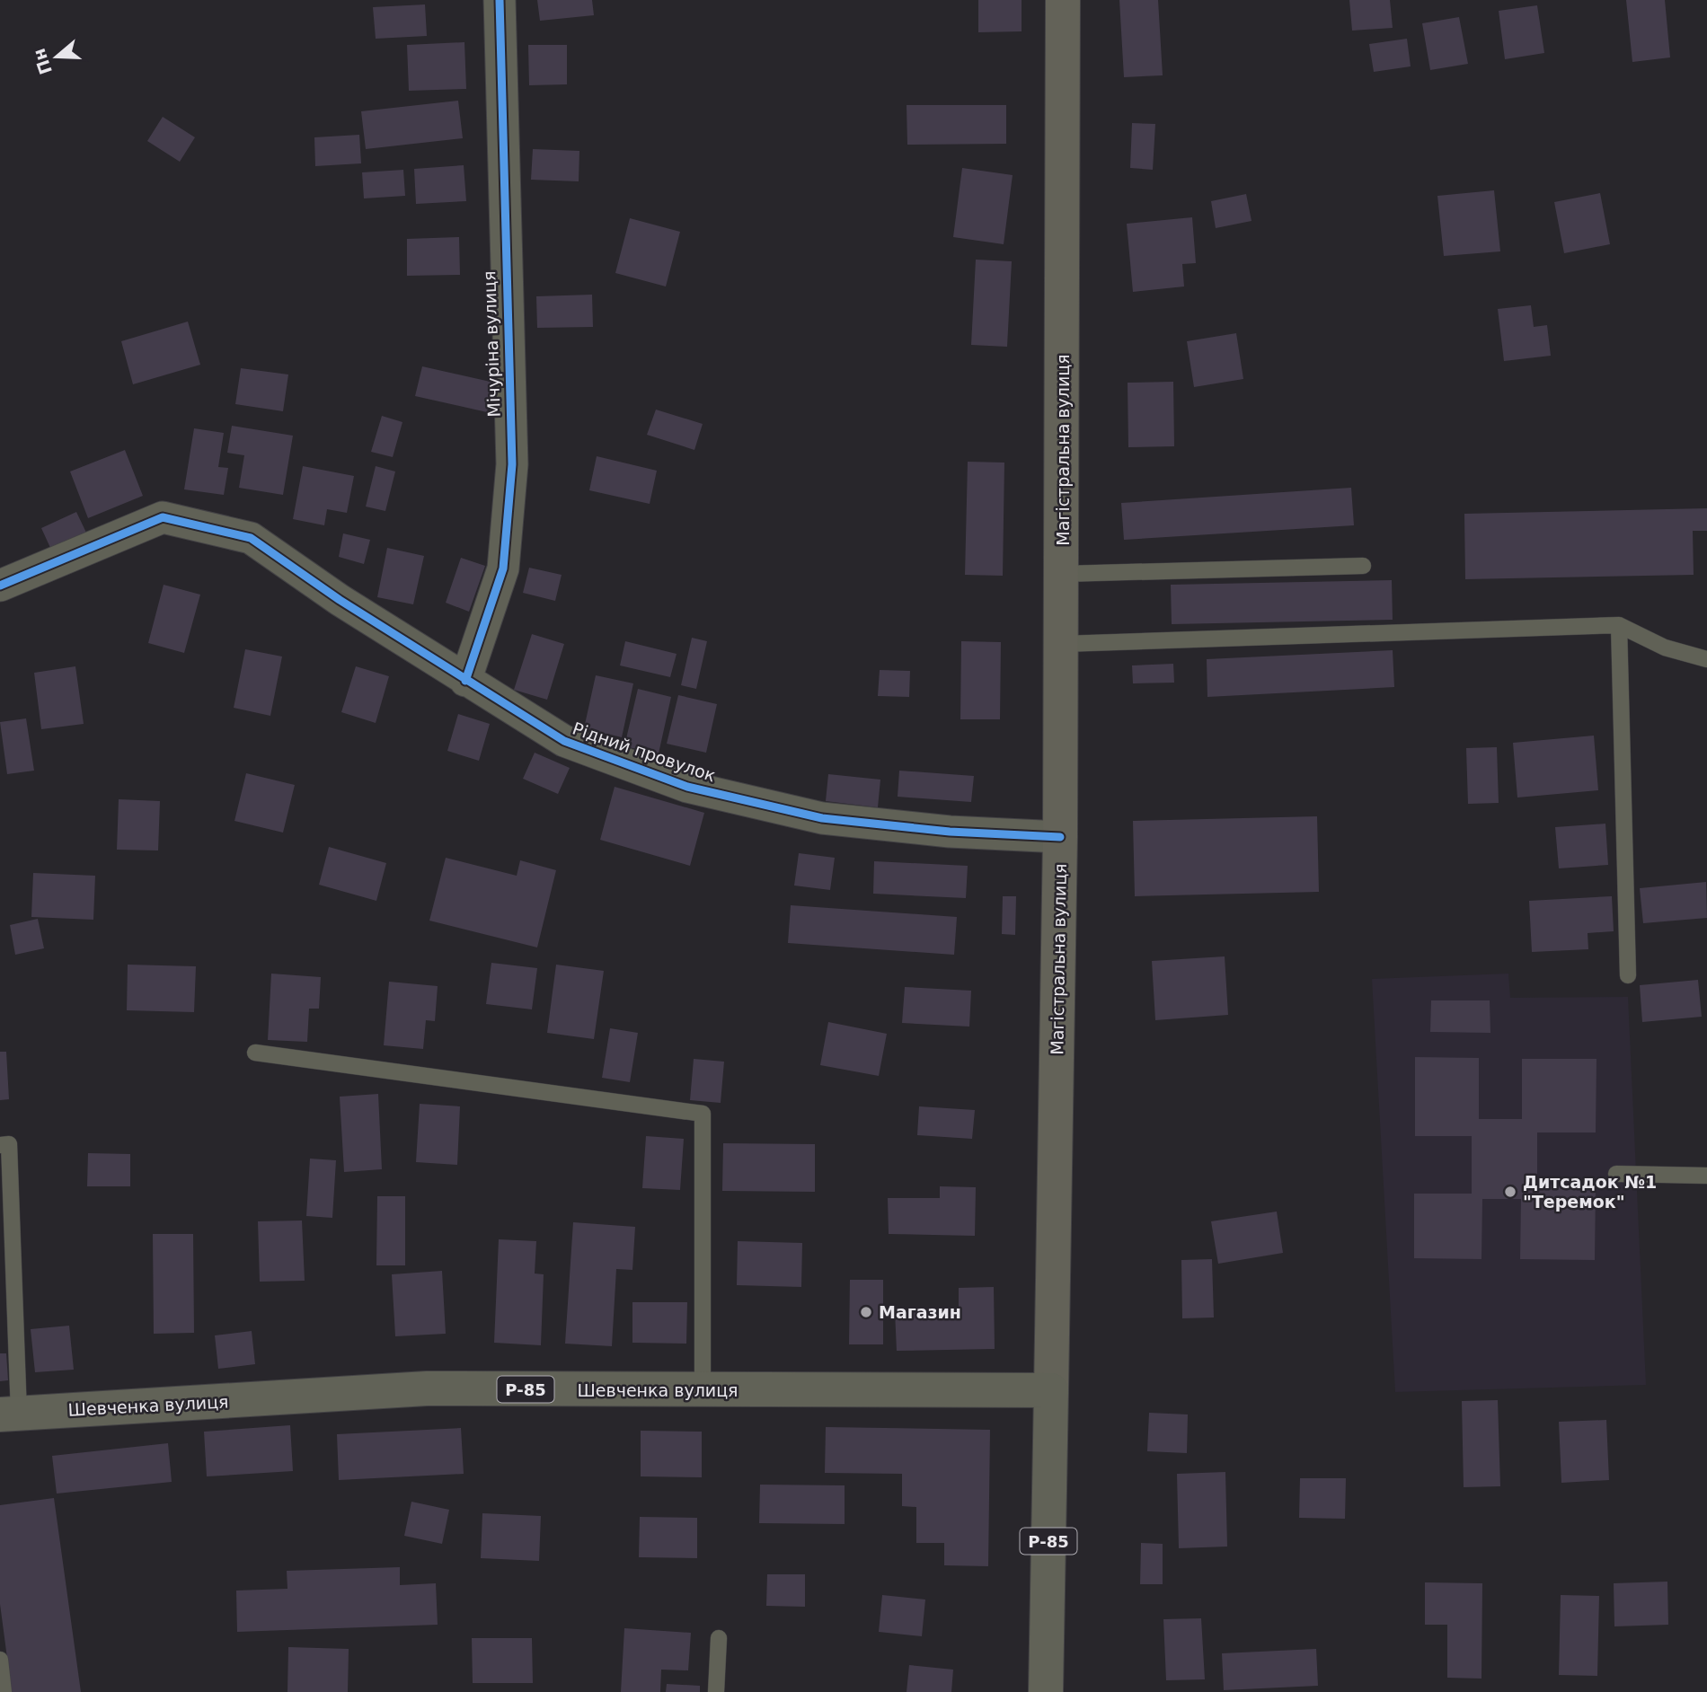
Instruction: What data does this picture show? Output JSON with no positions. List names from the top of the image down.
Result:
{
  "streets": {
    "main road": ["Магістральна вулиця", "Р-85", "Шевченка вулиця"],
    "street": ["Мічуріна вулиця", "Рідний провулок"]
  },
  "crossings": [
    ["Мічуріна вулиця", "Рідний провулок"],
    ["Магістральна вулиця", "Рідний провулок"],
    ["Магістральна вулиця", "Шевченка вулиця"]
  ],
  "places": ["Дитсадок №1 \"Теремок\"", "Магазин"],
  "north": "left"
}
